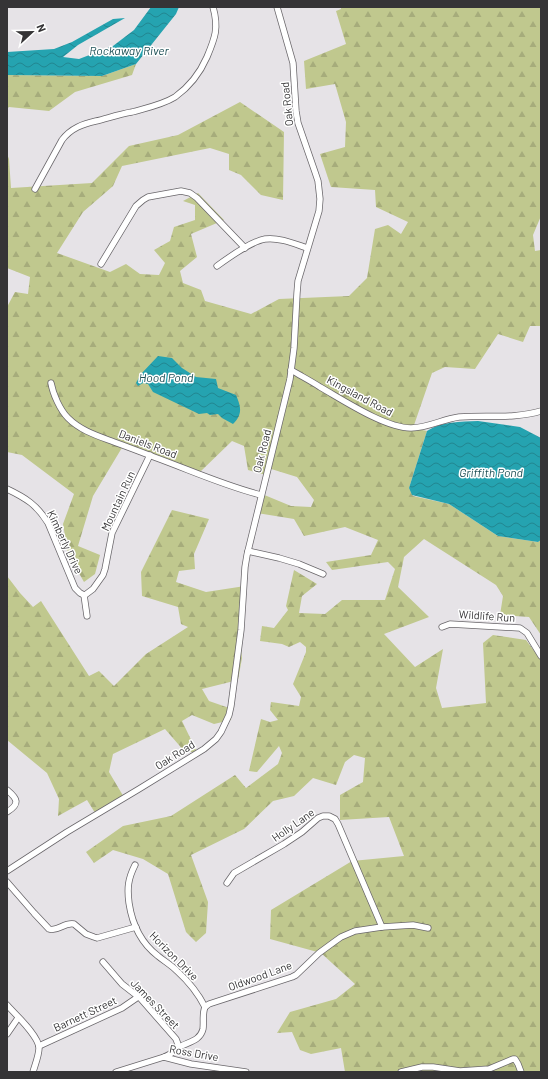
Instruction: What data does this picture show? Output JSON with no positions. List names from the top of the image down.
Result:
{
  "streets": {
    "street": [
      "Oak Road",
      "Kingsland Road",
      "Daniels Road",
      "Mountain Run",
      "Kimberly Drive",
      "Wildlife Run",
      "Holly Lane",
      "Horizon Drive",
      "Oldwood Lane",
      "James Street",
      "Barnett Street",
      "Ross Drive"
    ]
  },
  "crossings": [
    ["Oak Road", "Kingsland Road"],
    ["Oak Road", "Daniels Road"],
    ["Daniels Road", "Mountain Run"],
    ["Mountain Run", "Kimberly Drive"],
    ["Holly Lane", "Oldwood Lane"],
    ["Horizon Drive", "Oldwood Lane"],
    ["James Street", "Barnett Street"]
  ],
  "water": ["Rockaway River", "Hood Pond", "Griffith Pond"],
  "north": "right"
}
